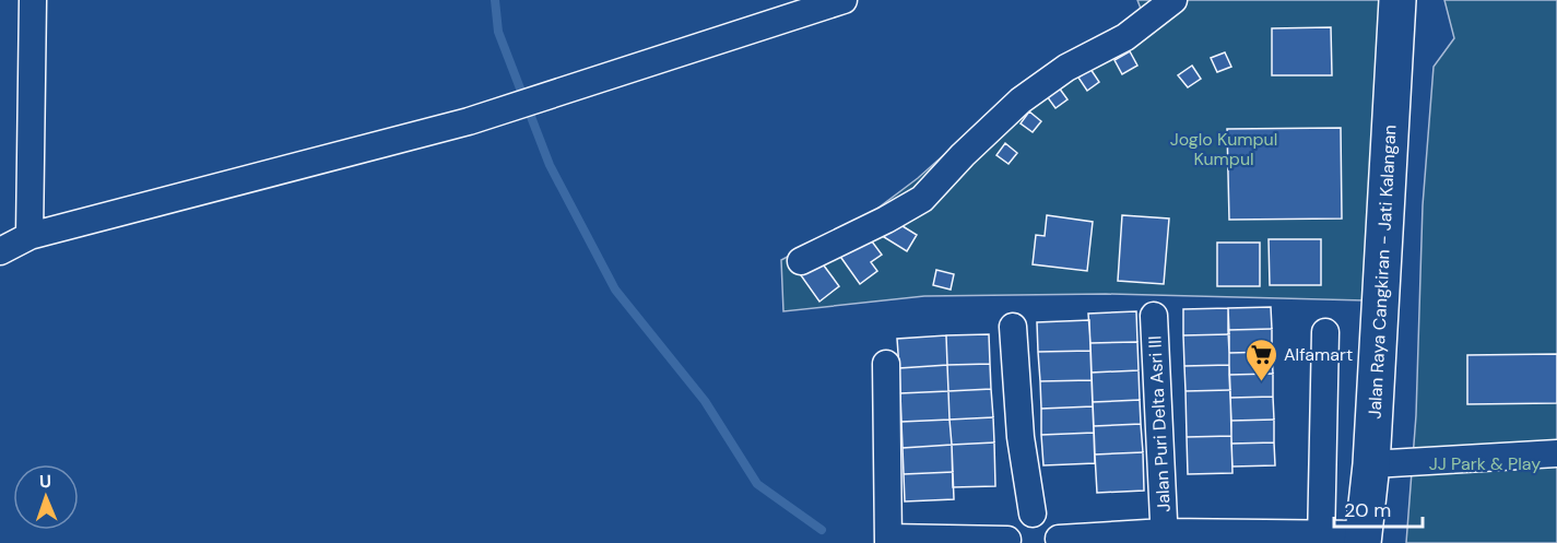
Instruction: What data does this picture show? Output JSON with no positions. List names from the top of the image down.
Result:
{
  "streets": {
    "street": ["Jalan Raya Cangkiran - Jati Kalangan", "Jalan Puri Delta Asri III"]
  },
  "crossings": [
    ["Jalan Raya Cangkiran - Jati Kalangan", "Jalan Puri Delta Asri III"]
  ],
  "parks": ["Joglo Kumpul Kumpul", "JJ Park & Play"],
  "places": {
    "supermarket": ["Alfamart"]
  },
  "scale_bar": "20 m",
  "north": "top"
}
